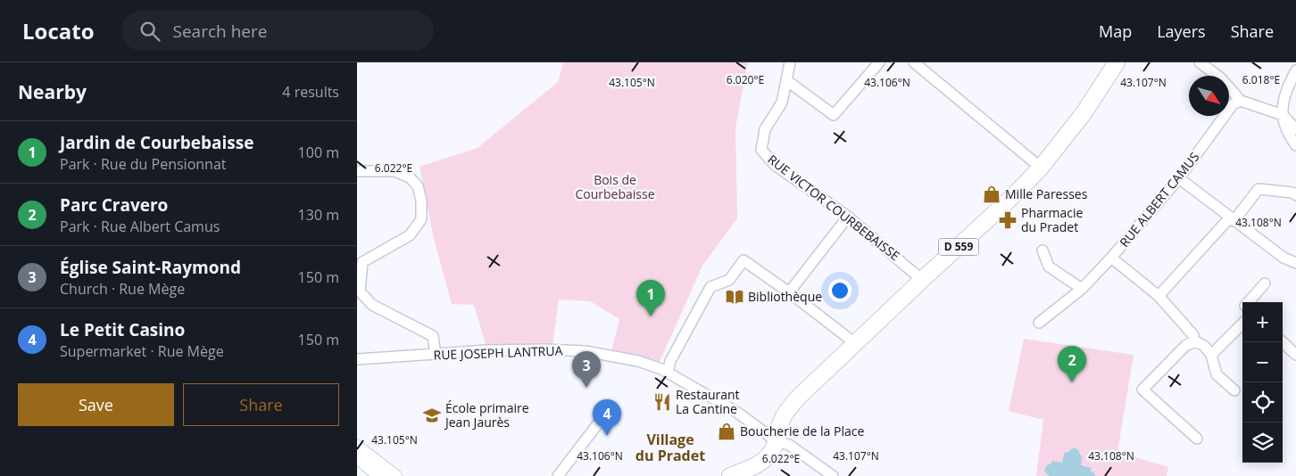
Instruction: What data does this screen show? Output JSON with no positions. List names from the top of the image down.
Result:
{
  "streets": {
    "main road": ["D 559"],
    "street": ["RUE ALBERT CAMUS", "RUE VICTOR COURBEBAISSE", "RUE JOSEPH LANTRUA"]
  },
  "crossings": [
    ["RUE VICTOR COURBEBAISSE", "D 559"],
    ["D 559", "RUE JOSEPH LANTRUA"]
  ],
  "districts": ["Village du Pradet"],
  "parks": ["Bois de Courbebaisse"],
  "places": {
    "shop": ["Mille Paresses", "Boucherie de la Place"],
    "pharmacy": ["Pharmacie du Pradet"],
    "library": ["Bibliothèque"],
    "restaurant": ["Restaurant La Cantine"],
    "school or university": ["École primaire Jean Jaurès"]
  },
  "north": "bottom right",
  "page": {
    "header": "Locato",
    "search": "Search here",
    "nav": ["Map", "Layers", "Share"],
    "heading": ["Nearby", "4 results"],
    "list": [
      {
        "mark": "1",
        "name": "Jardin de Courbebaisse",
        "note": "Park · Rue du Pensionnat",
        "value": "100 m"
      },
      {
        "mark": "2",
        "name": "Parc Cravero",
        "note": "Park · Rue Albert Camus",
        "value": "130 m"
      },
      {
        "mark": "3",
        "name": "Église Saint-Raymond",
        "note": "Church · Rue Mège",
        "value": "150 m"
      },
      {
        "mark": "4",
        "name": "Le Petit Casino",
        "note": "Supermarket · Rue Mège",
        "value": "150 m"
      }
    ],
    "pins": [
      "1",
      "2",
      "3",
      "4"
    ],
    "map_buttons": ["+", "−"],
    "buttons": ["Save", "Share"]
  },
  "coordinates": [
    "6.018°E",
    "6.020°E",
    "43.105°N",
    "43.106°N",
    "43.107°N",
    "6.022°E",
    "43.108°N"
  ]
}
